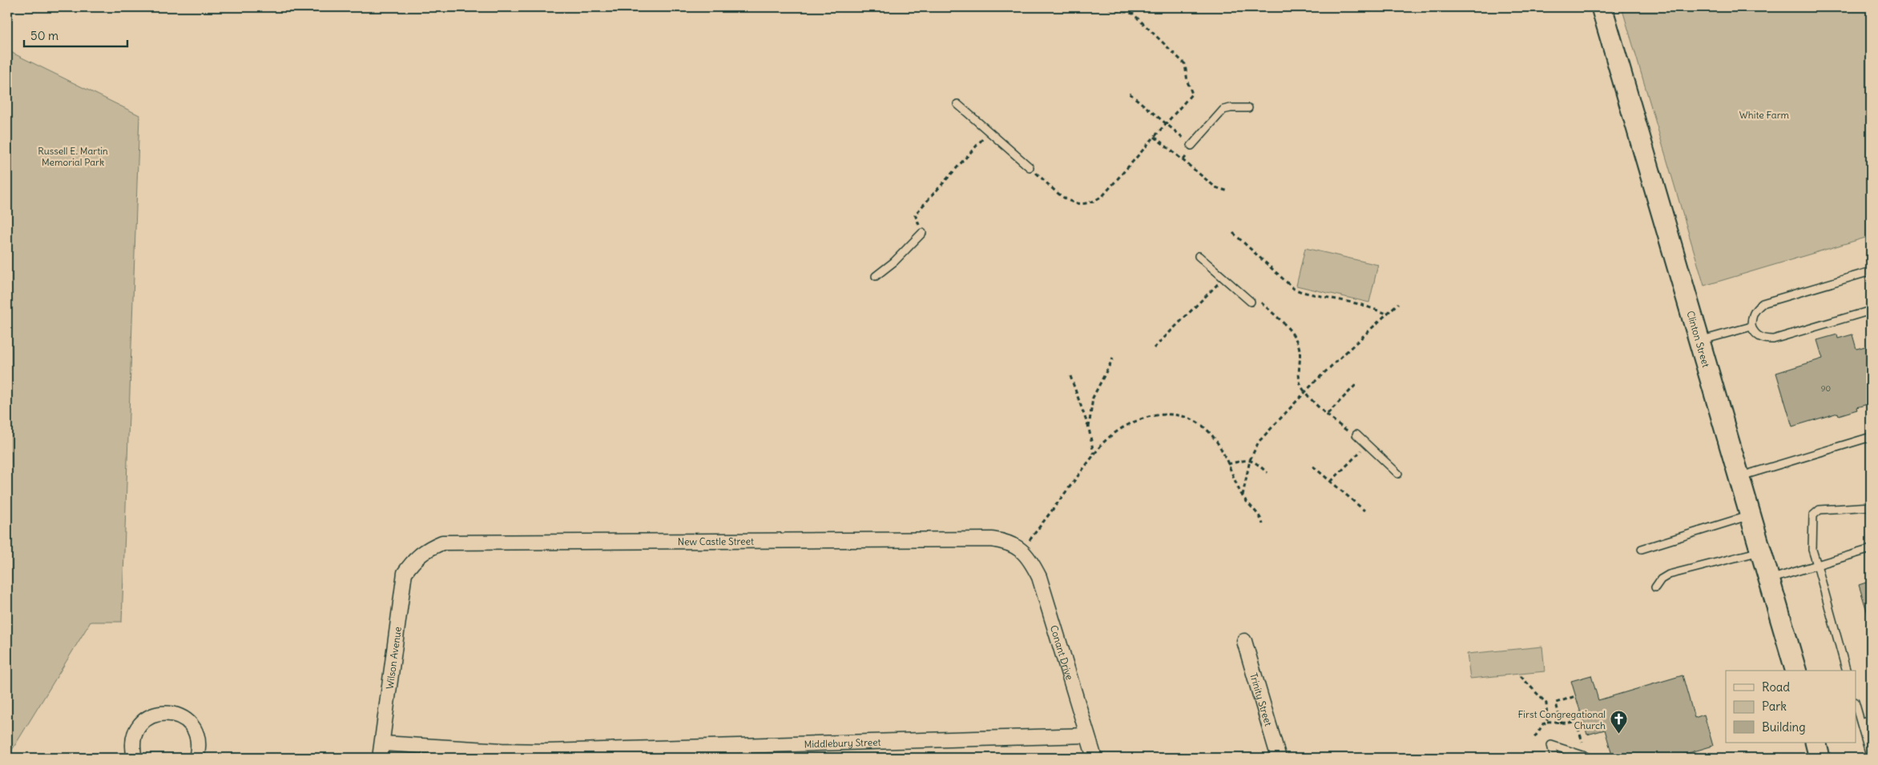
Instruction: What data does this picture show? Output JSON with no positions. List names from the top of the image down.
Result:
{
  "streets": {
    "main road": ["Clinton Street"],
    "street": [
      "New Castle Street",
      "Conant Drive",
      "Wilson Avenue",
      "Trinity Street",
      "Middlebury Street"
    ]
  },
  "crossings": [
    ["New Castle Street", "Conant Drive"],
    ["New Castle Street", "Wilson Avenue"],
    ["Conant Drive", "Middlebury Street"],
    ["Wilson Avenue", "Middlebury Street"]
  ],
  "parks": ["White Farm", "Russell E. Martin Memorial Park"],
  "places": {
    "church": ["First Congregational Church"]
  },
  "house_numbers": ["90"],
  "legend": ["Road", "Park", "Building"],
  "scale_bar": "50 m"
}
